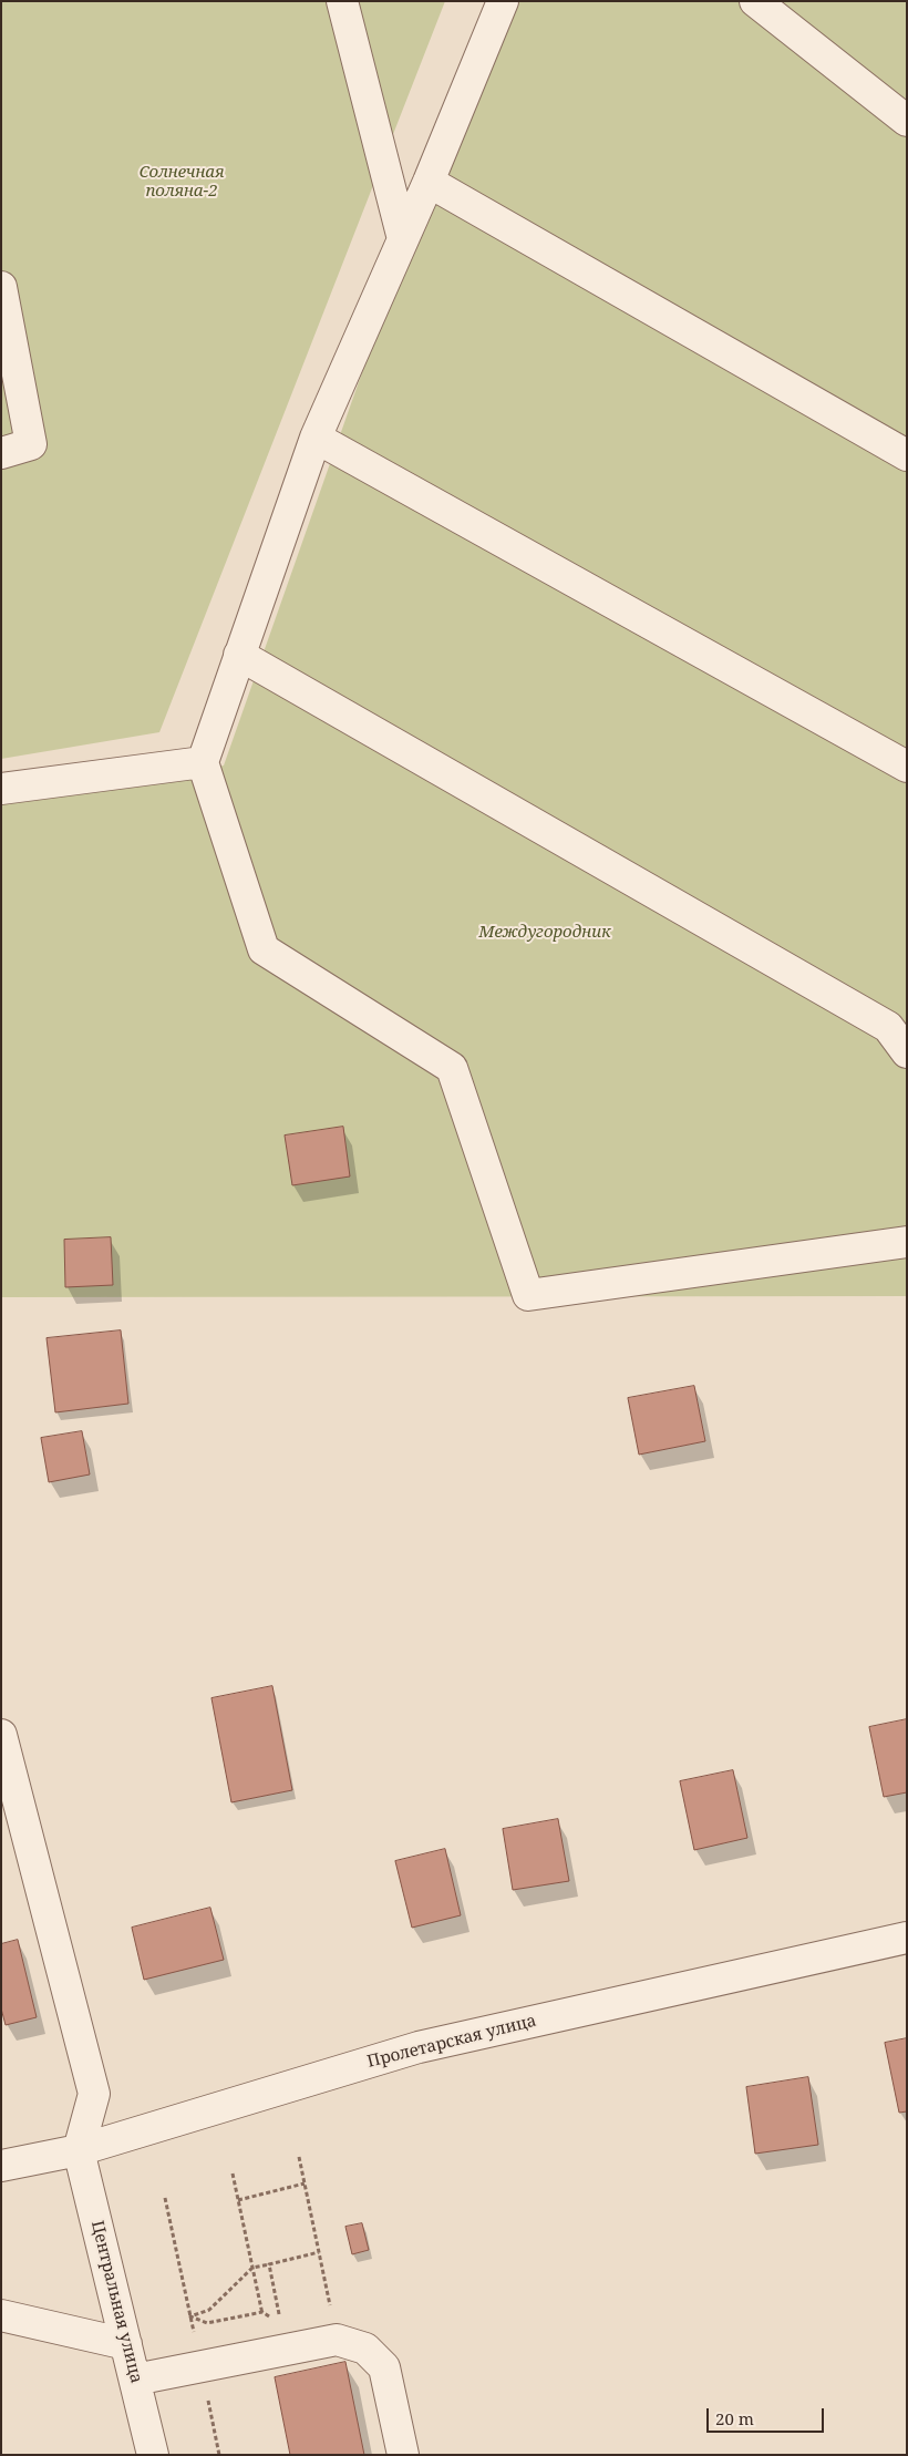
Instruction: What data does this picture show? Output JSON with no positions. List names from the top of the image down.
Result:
{
  "streets": {
    "street": ["Пролетарская улица", "Центральная улица"]
  },
  "crossings": [
    ["Пролетарская улица", "Центральная улица"]
  ],
  "parks": ["Солнечная поляна-2", "Междугородник"],
  "scale_bar": "20 m"
}
